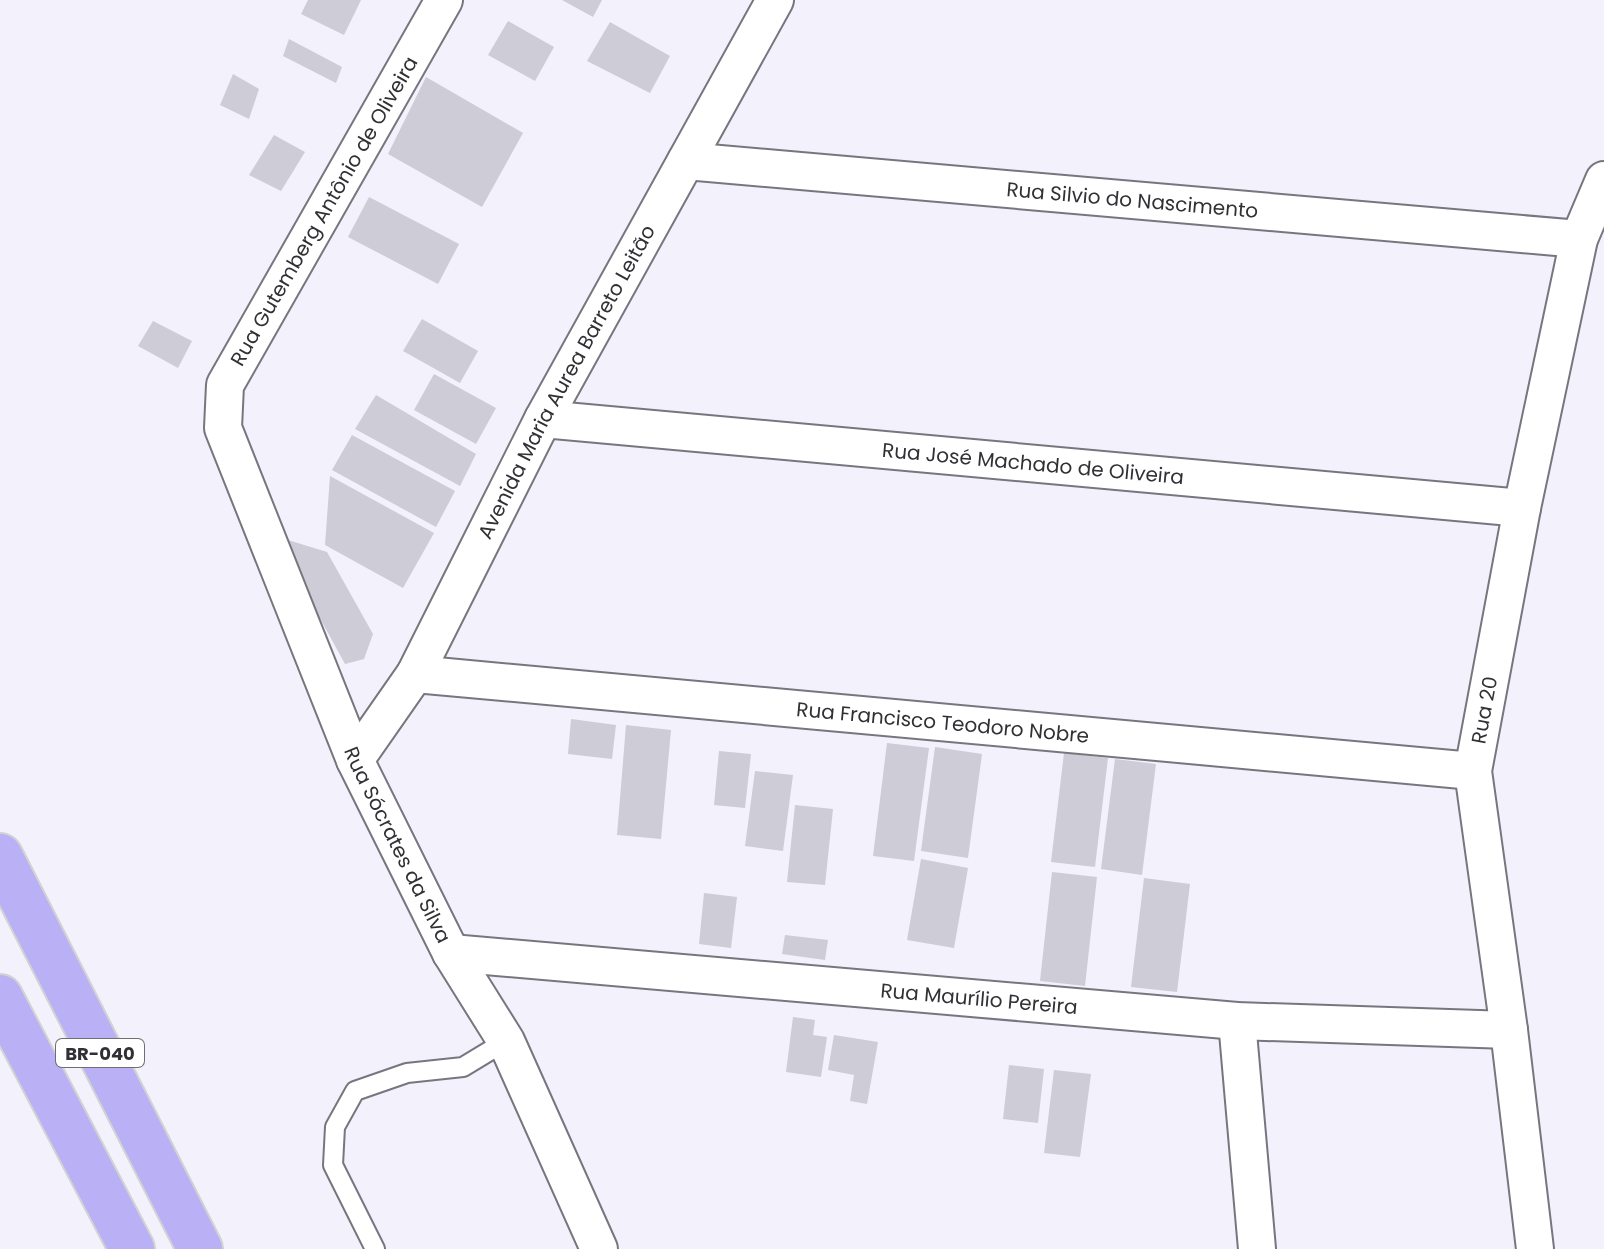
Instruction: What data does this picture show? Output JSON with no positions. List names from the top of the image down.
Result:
{
  "streets": {
    "highway": ["BR-040"],
    "street": [
      "Rua Silvio do Nascimento",
      "Rua Gutemberg Antônio de Oliveira",
      "Avenida Maria Aurea Barreto Leitão",
      "Rua José Machado de Oliveira",
      "Rua 20",
      "Rua Francisco Teodoro Nobre",
      "Rua Sócrates da Silva",
      "Rua Maurílio Pereira"
    ]
  },
  "crossings": [
    ["Rua Silvio do Nascimento", "Avenida Maria Aurea Barreto Leitão"],
    ["Rua Silvio do Nascimento", "Rua 20"],
    ["Rua Gutemberg Antônio de Oliveira", "Rua Sócrates da Silva"],
    ["Avenida Maria Aurea Barreto Leitão", "Rua José Machado de Oliveira"],
    ["Avenida Maria Aurea Barreto Leitão", "Rua Francisco Teodoro Nobre"],
    ["Avenida Maria Aurea Barreto Leitão", "Rua Sócrates da Silva"],
    ["Rua José Machado de Oliveira", "Rua 20"],
    ["Rua 20", "Rua Francisco Teodoro Nobre"],
    ["Rua 20", "Rua Maurílio Pereira"],
    ["Rua Sócrates da Silva", "Rua Maurílio Pereira"]
  ]
}
